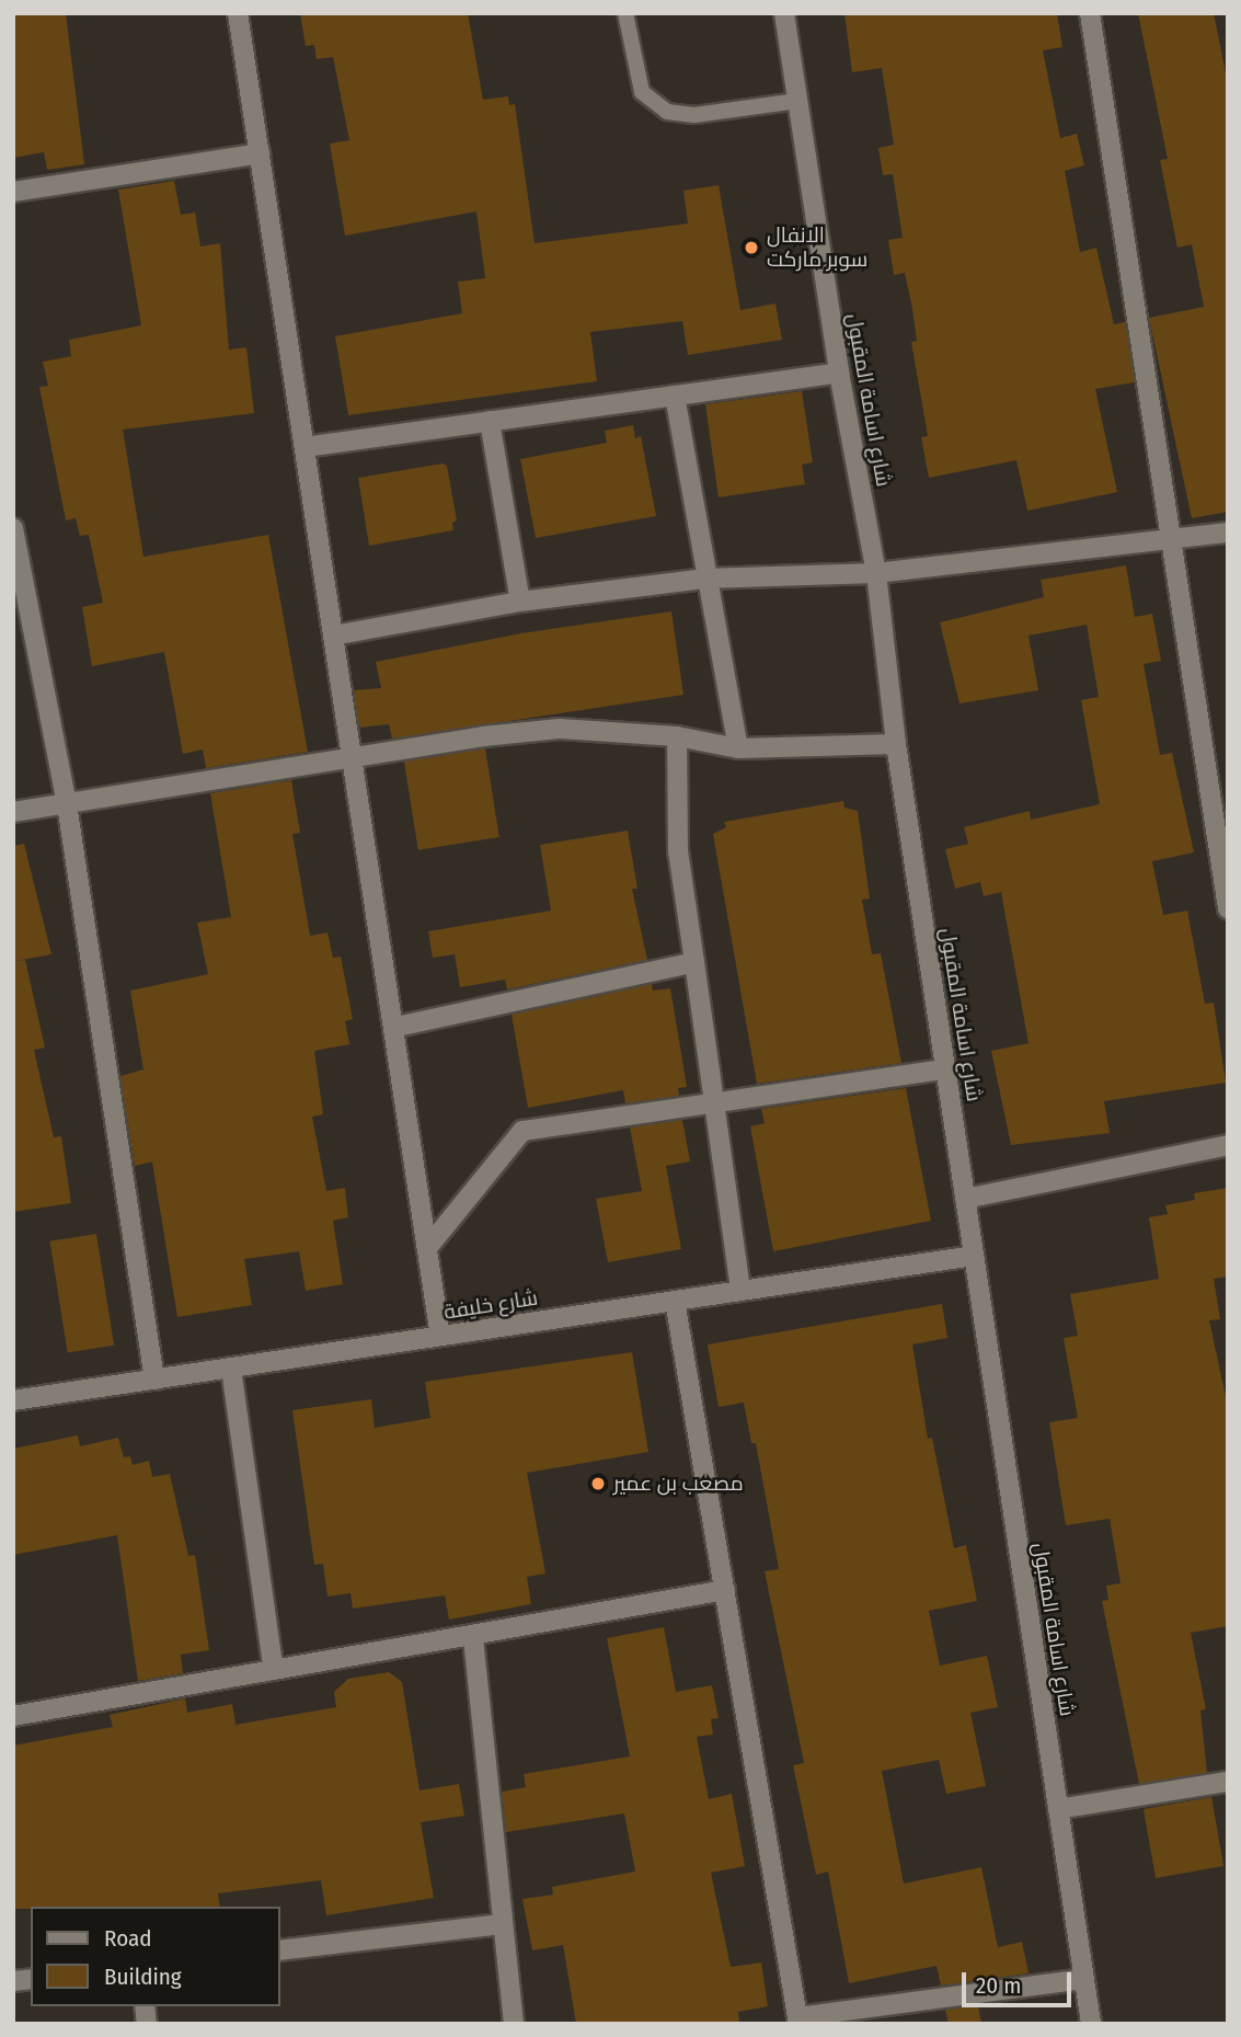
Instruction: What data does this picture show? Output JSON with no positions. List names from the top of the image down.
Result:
{
  "streets": {
    "street": ["شارع اسامة المقبول", "شارع خليفة"]
  },
  "crossings": [
    ["شارع اسامة المقبول", "شارع خليفة"]
  ],
  "places": ["الانفال سوبر ماركت", "مصعب بن عمير"],
  "legend": ["Road", "Building"],
  "scale_bar": "20 m"
}
